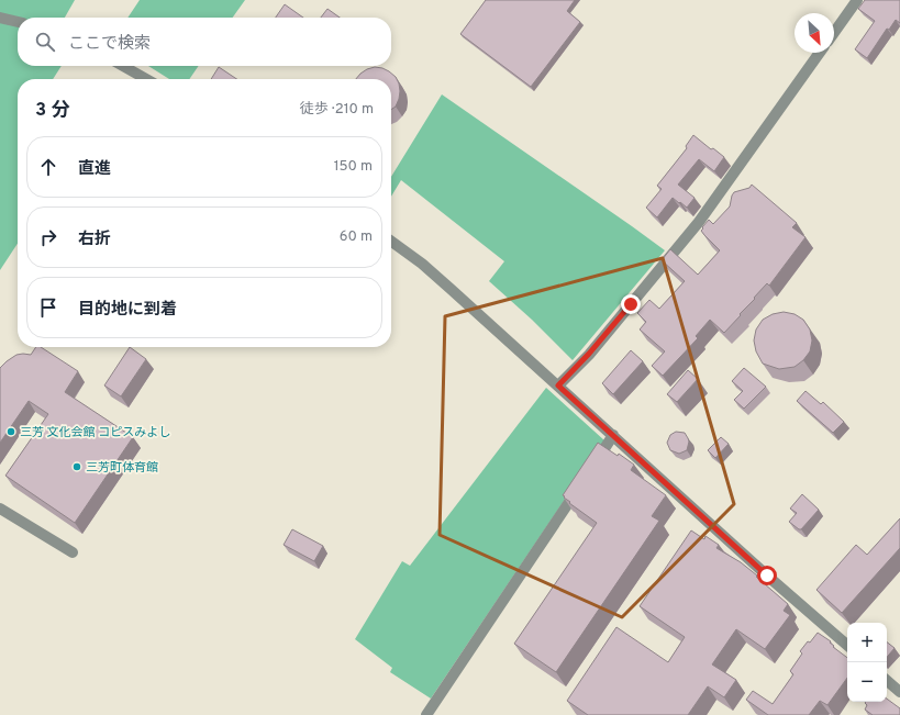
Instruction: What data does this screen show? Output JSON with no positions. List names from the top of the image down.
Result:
{
  "places": ["三芳 文化会館 コピスみよし", "三芳町体育館"],
  "north": "bottom right",
  "page": {
    "search": "ここで検索",
    "heading": ["3 分", "徒歩 · 210 m"],
    "list": [
      ["直進", "150 m"],
      ["右折", "60 m"],
      "目的地に到着"
    ],
    "map_buttons": ["+", "−"]
  }
}
